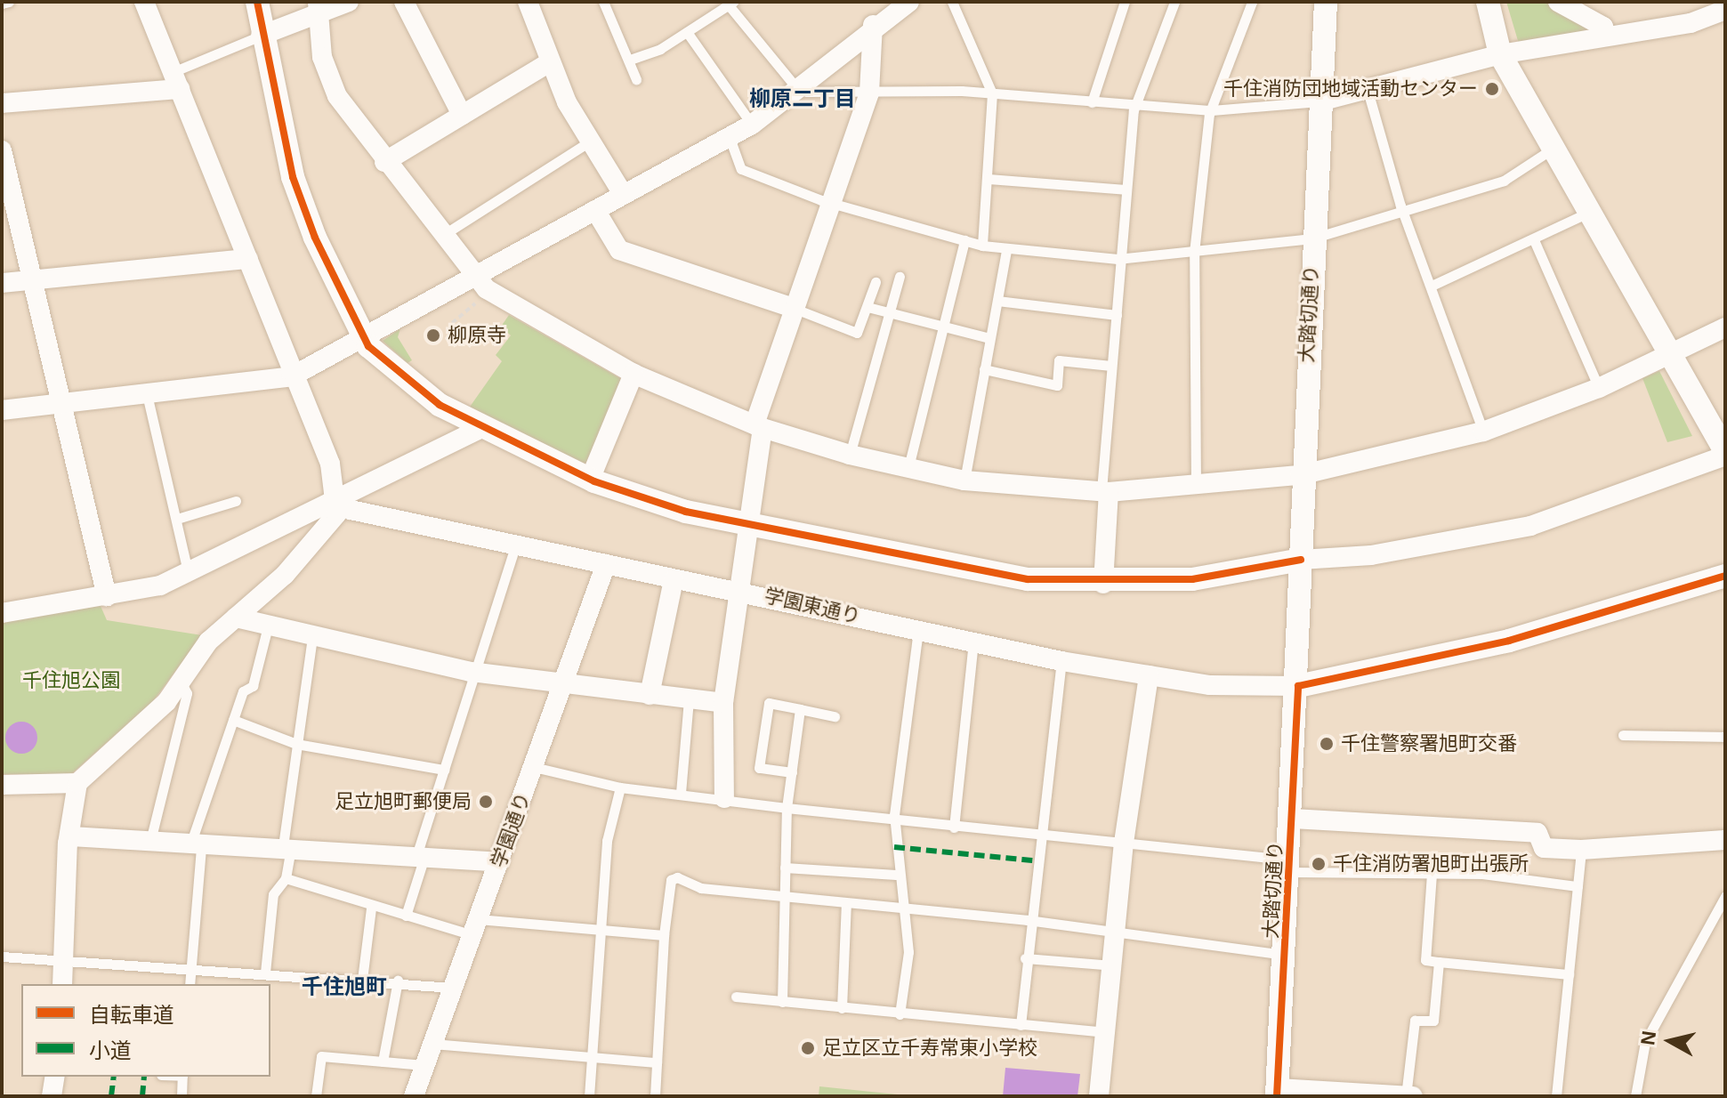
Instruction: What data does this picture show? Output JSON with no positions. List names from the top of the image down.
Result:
{
  "streets": {
    "street": ["大踏切通り", "学園東通り", "学園通り"]
  },
  "crossings": [
    ["大踏切通り", "学園東通り"],
    ["学園東通り", "学園通り"]
  ],
  "districts": ["柳原二丁目", "千住旭町"],
  "parks": ["千住旭公園"],
  "places": [
    "千住消防団地域活動センター",
    "柳原寺",
    "千住警察署旭町交番",
    "足立旭町郵便局",
    "千住消防署旭町出張所",
    "足立区立千寿常東小学校"
  ],
  "legend": ["自転車道", "小道"],
  "north": "left"
}
